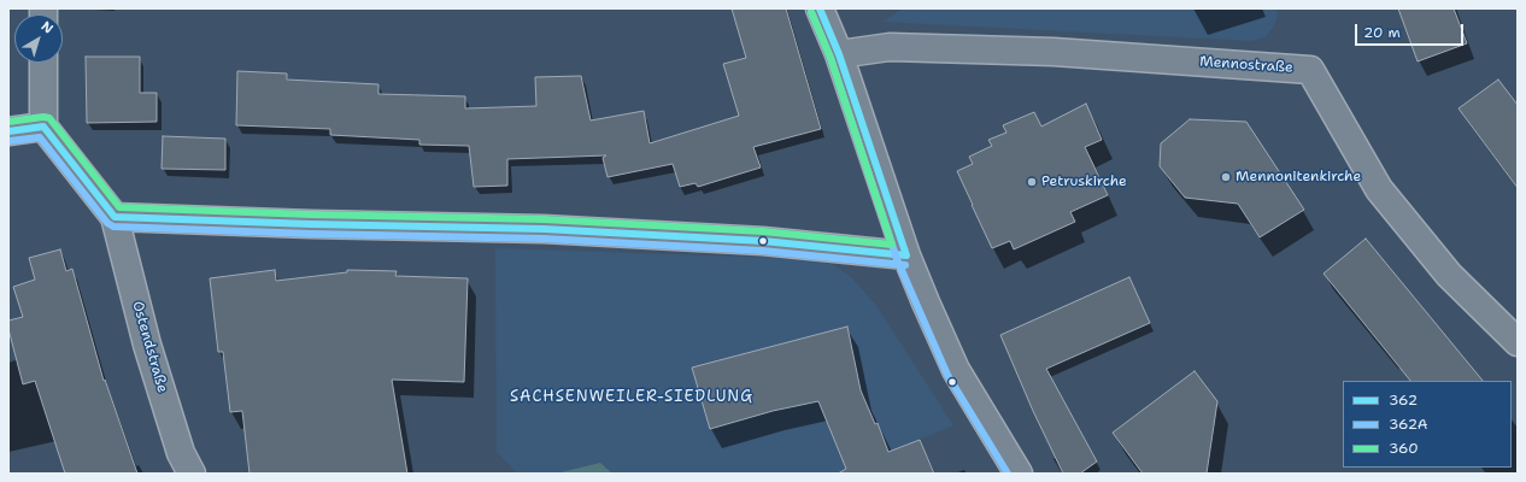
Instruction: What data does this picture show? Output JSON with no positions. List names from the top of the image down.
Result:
{
  "streets": {
    "street": ["Mennostraße", "Ostendstraße"]
  },
  "districts": ["SACHSENWEILER-SIEDLUNG"],
  "places": ["Mennonitenkirche", "Petruskirche"],
  "lines": ["transit line 362", "transit line 362A", "transit line 360"],
  "legend": ["362", "362A", "360"],
  "scale_bar": "20 m",
  "north": "top right"
}
